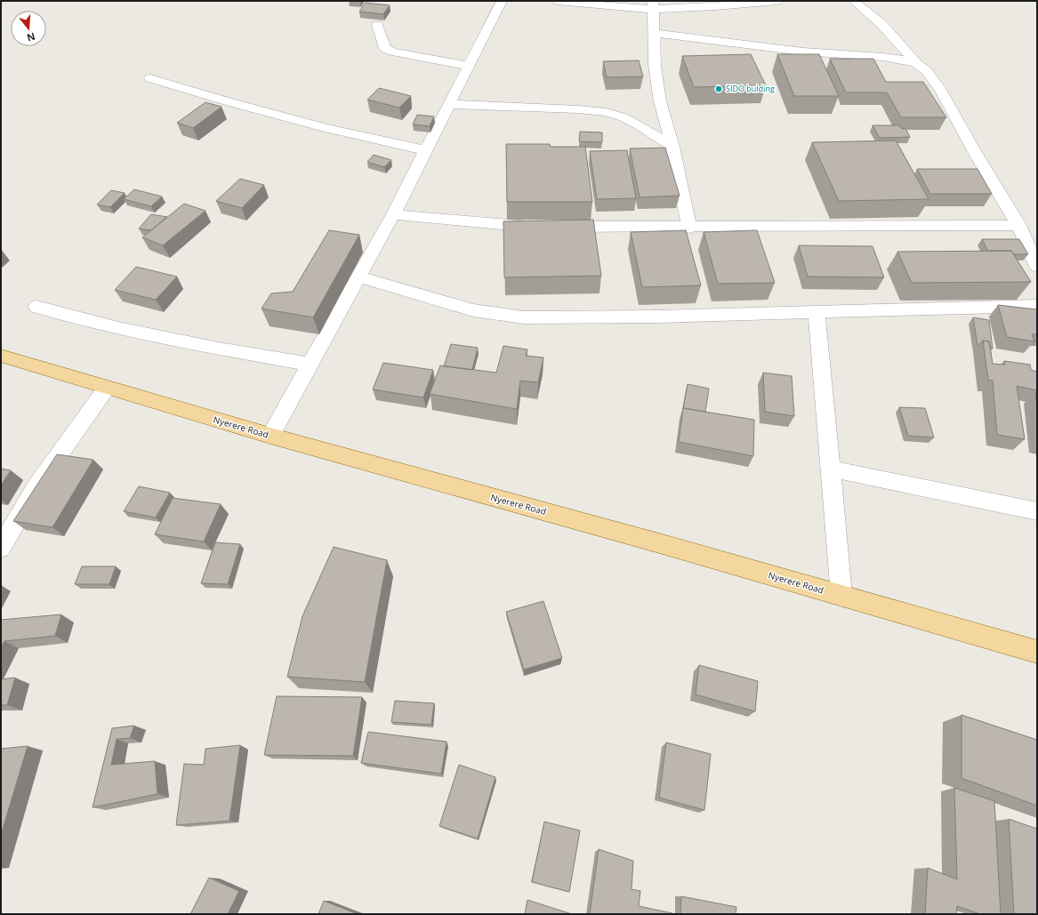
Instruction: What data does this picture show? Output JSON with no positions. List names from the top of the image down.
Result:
{
  "streets": {
    "main road": ["Nyerere Road"]
  },
  "places": ["SIDO bulding"],
  "north": "bottom"
}
